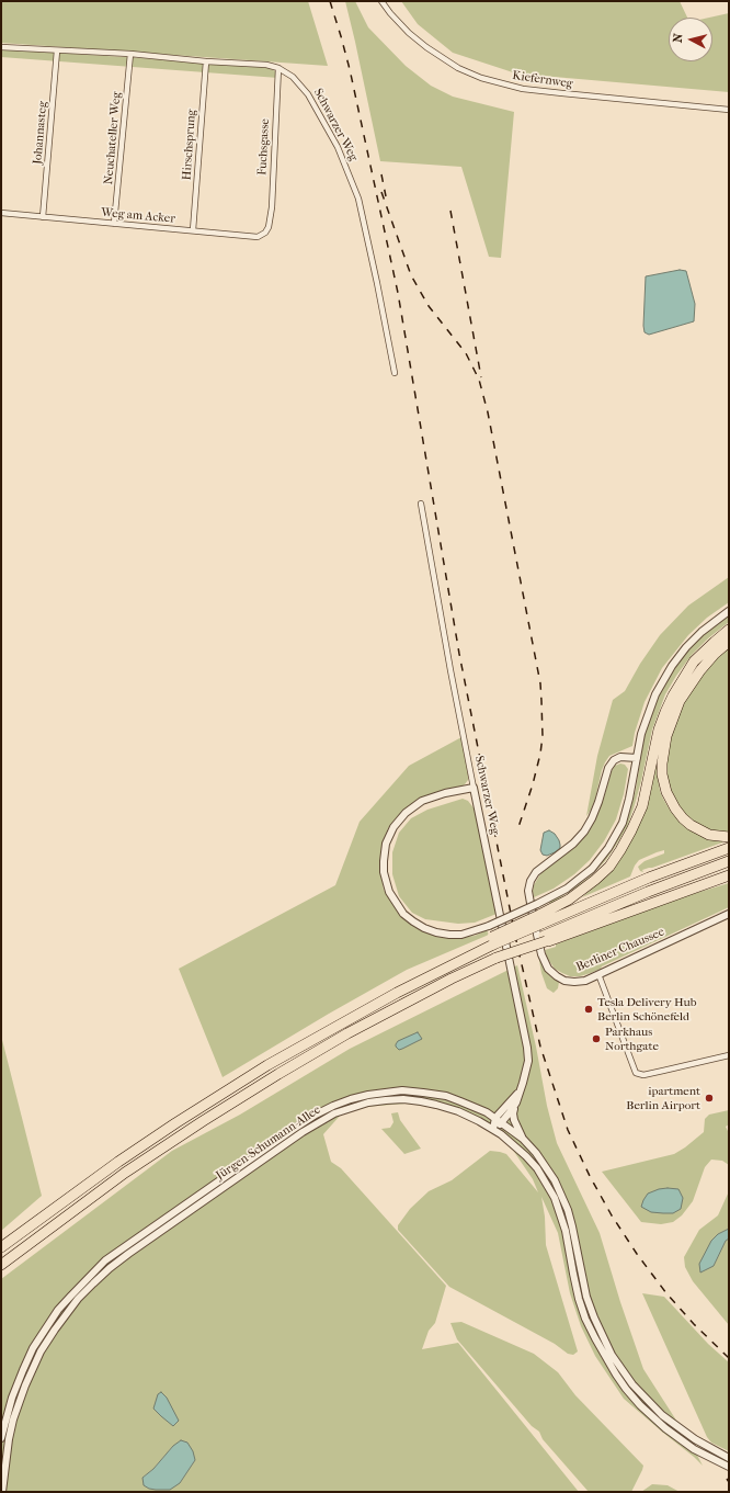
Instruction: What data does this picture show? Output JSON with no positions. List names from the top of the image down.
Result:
{
  "streets": {
    "street": [
      "Kiefernweg",
      "Schwarzer Weg",
      "Johannasteg",
      "Neuchateller Weg",
      "Hirschsprung",
      "Fuchsgasse",
      "Weg am Acker",
      "Berliner Chaussee",
      "Jürgen-Schumann-Allee"
    ]
  },
  "crossings": [
    ["Schwarzer Weg", "Johannasteg"],
    ["Schwarzer Weg", "Neuchateller Weg"],
    ["Schwarzer Weg", "Hirschsprung"],
    ["Schwarzer Weg", "Fuchsgasse"],
    ["Schwarzer Weg", "Jürgen-Schumann-Allee"],
    ["Johannasteg", "Weg am Acker"],
    ["Neuchateller Weg", "Weg am Acker"],
    ["Hirschsprung", "Weg am Acker"],
    ["Fuchsgasse", "Weg am Acker"]
  ],
  "places": ["Tesla Delivery Hub Berlin Schönefeld", "Parkhaus Northgate", "ipartment Berlin Airport"],
  "north": "left"
}
